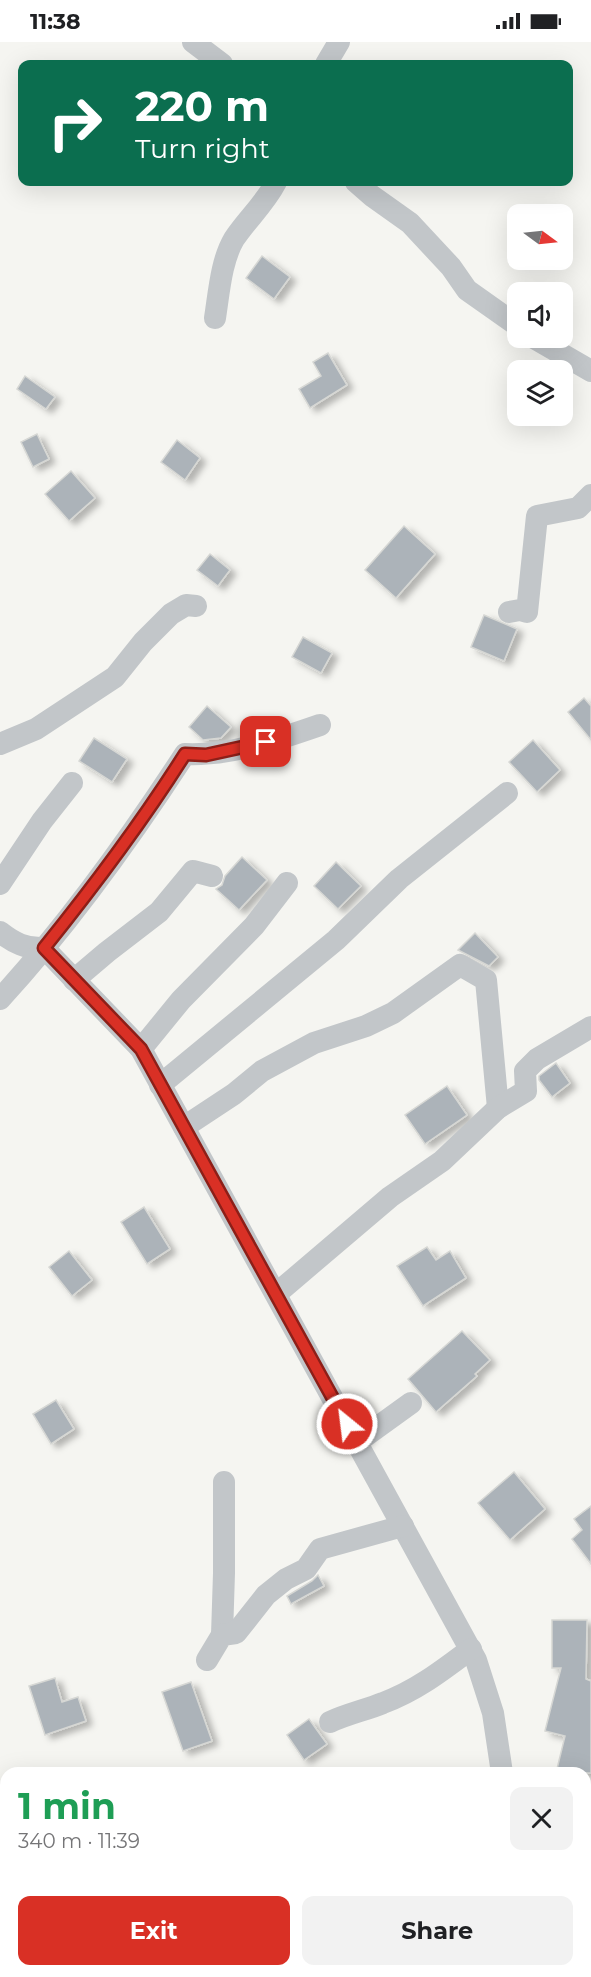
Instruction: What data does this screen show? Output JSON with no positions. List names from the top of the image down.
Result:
{
  "north": "right",
  "page": {
    "status": "11:38",
    "turn": ["220 m", "Turn right"],
    "heading": ["1 min", "340 m · 11:39"],
    "buttons": ["Exit", "Share"]
  }
}
